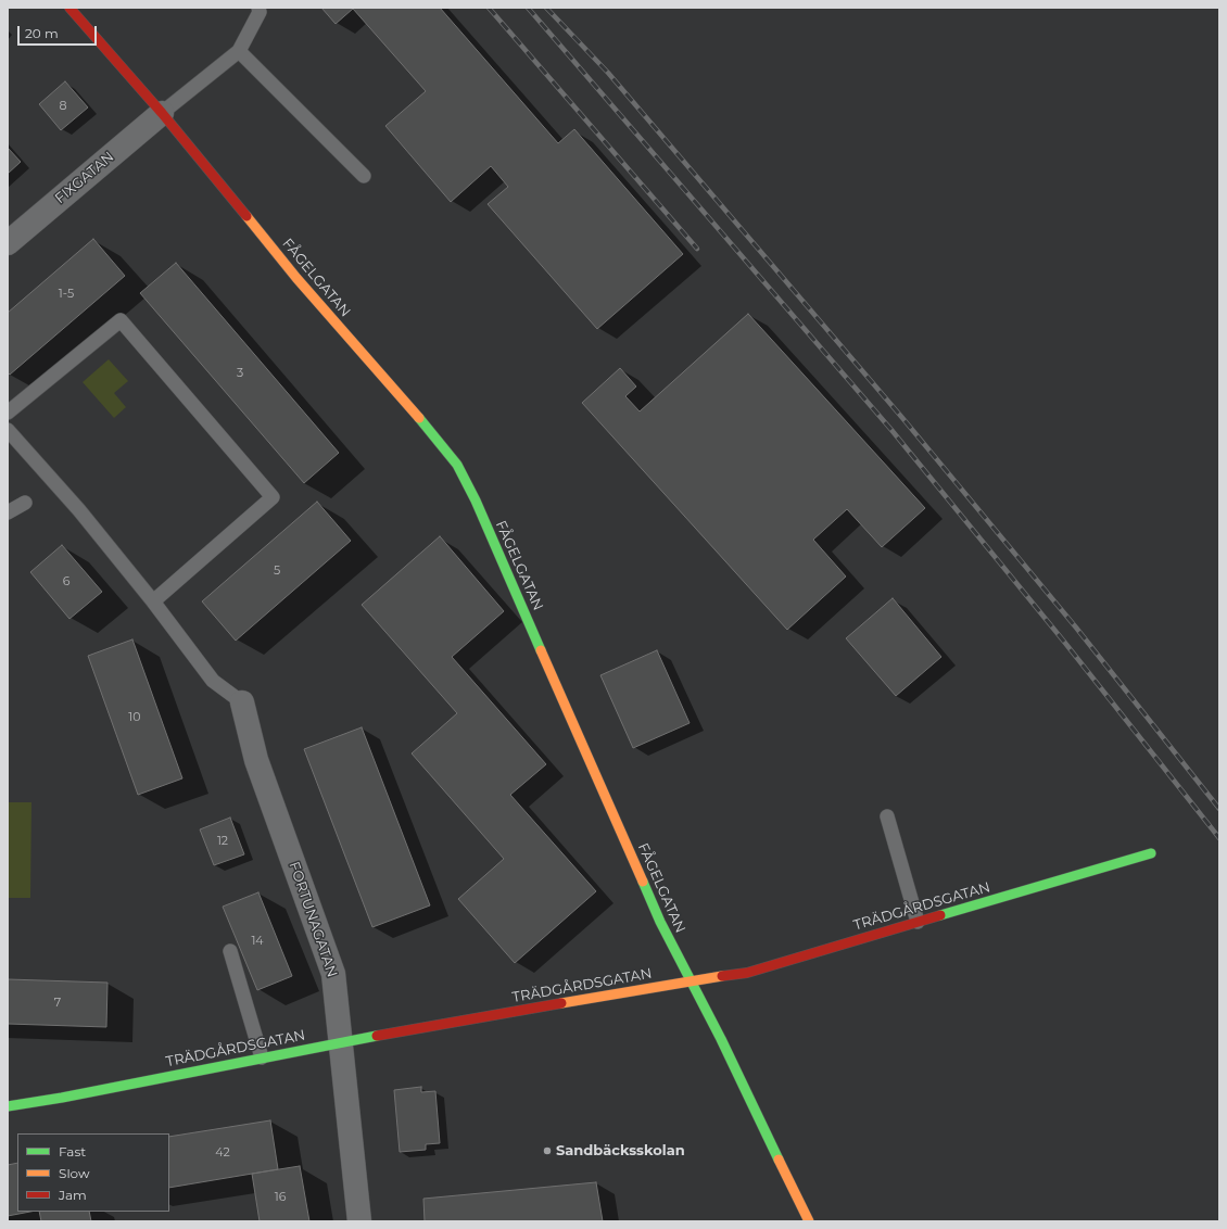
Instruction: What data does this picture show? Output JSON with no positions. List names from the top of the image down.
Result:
{
  "streets": {
    "street": [
      "FIXGATAN",
      "FÅGELGATAN",
      "TRÄDGÅRDSGATAN",
      "FORTUNAGATAN"
    ]
  },
  "crossings": [
    ["FIXGATAN", "FÅGELGATAN"],
    ["FÅGELGATAN", "TRÄDGÅRDSGATAN"],
    ["TRÄDGÅRDSGATAN", "FORTUNAGATAN"]
  ],
  "places": ["Sandbäcksskolan"],
  "house_numbers": [
    "8",
    "1-5",
    "3",
    "5",
    "6",
    "10",
    "12",
    "14",
    "7",
    "42",
    "16"
  ],
  "legend": ["Fast", "Slow", "Jam"],
  "scale_bar": "20 m"
}
